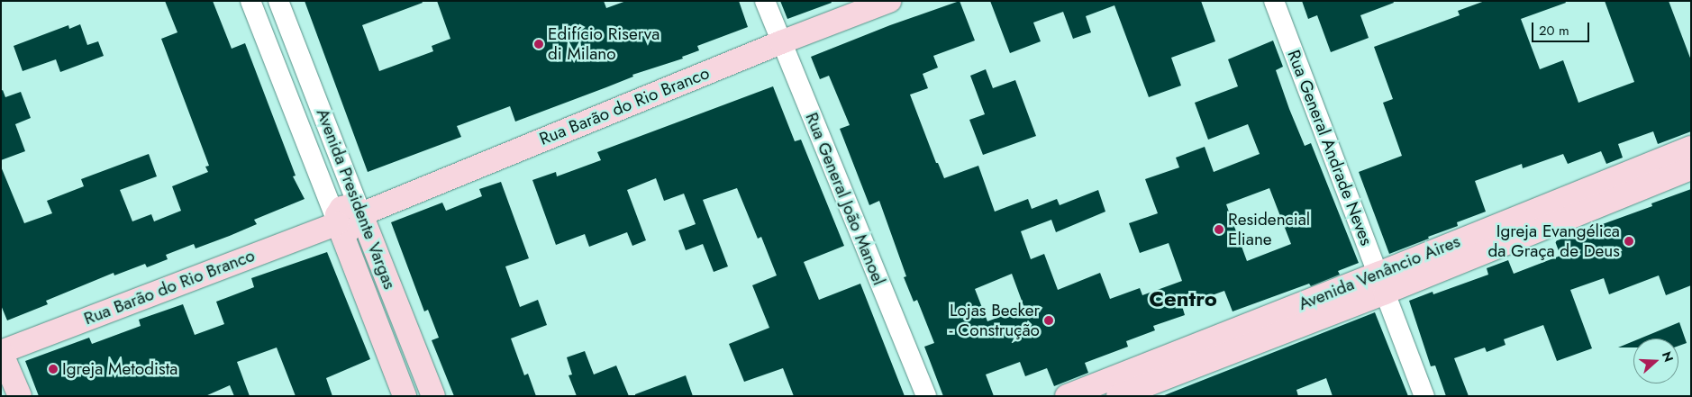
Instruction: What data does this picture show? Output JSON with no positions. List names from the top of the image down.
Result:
{
  "streets": {
    "main road": ["Rua Barão do Rio Branco", "Avenida Presidente Vargas", "Avenida Venâncio Aires"],
    "street": ["Rua General Andrade Neves", "Rua General João Manoel"]
  },
  "crossings": [
    ["Rua Barão do Rio Branco", "Avenida Presidente Vargas"],
    ["Rua Barão do Rio Branco", "Rua General João Manoel"],
    ["Rua General Andrade Neves", "Avenida Venâncio Aires"]
  ],
  "districts": ["Centro"],
  "places": [
    "Edifício Riserva di Milano",
    "Residencial Eliane",
    "Igreja Evangélica da Graça de Deus",
    "Lojas Becker - Construção",
    "Igreja Metodista"
  ],
  "scale_bar": "20 m",
  "north": "right"
}
